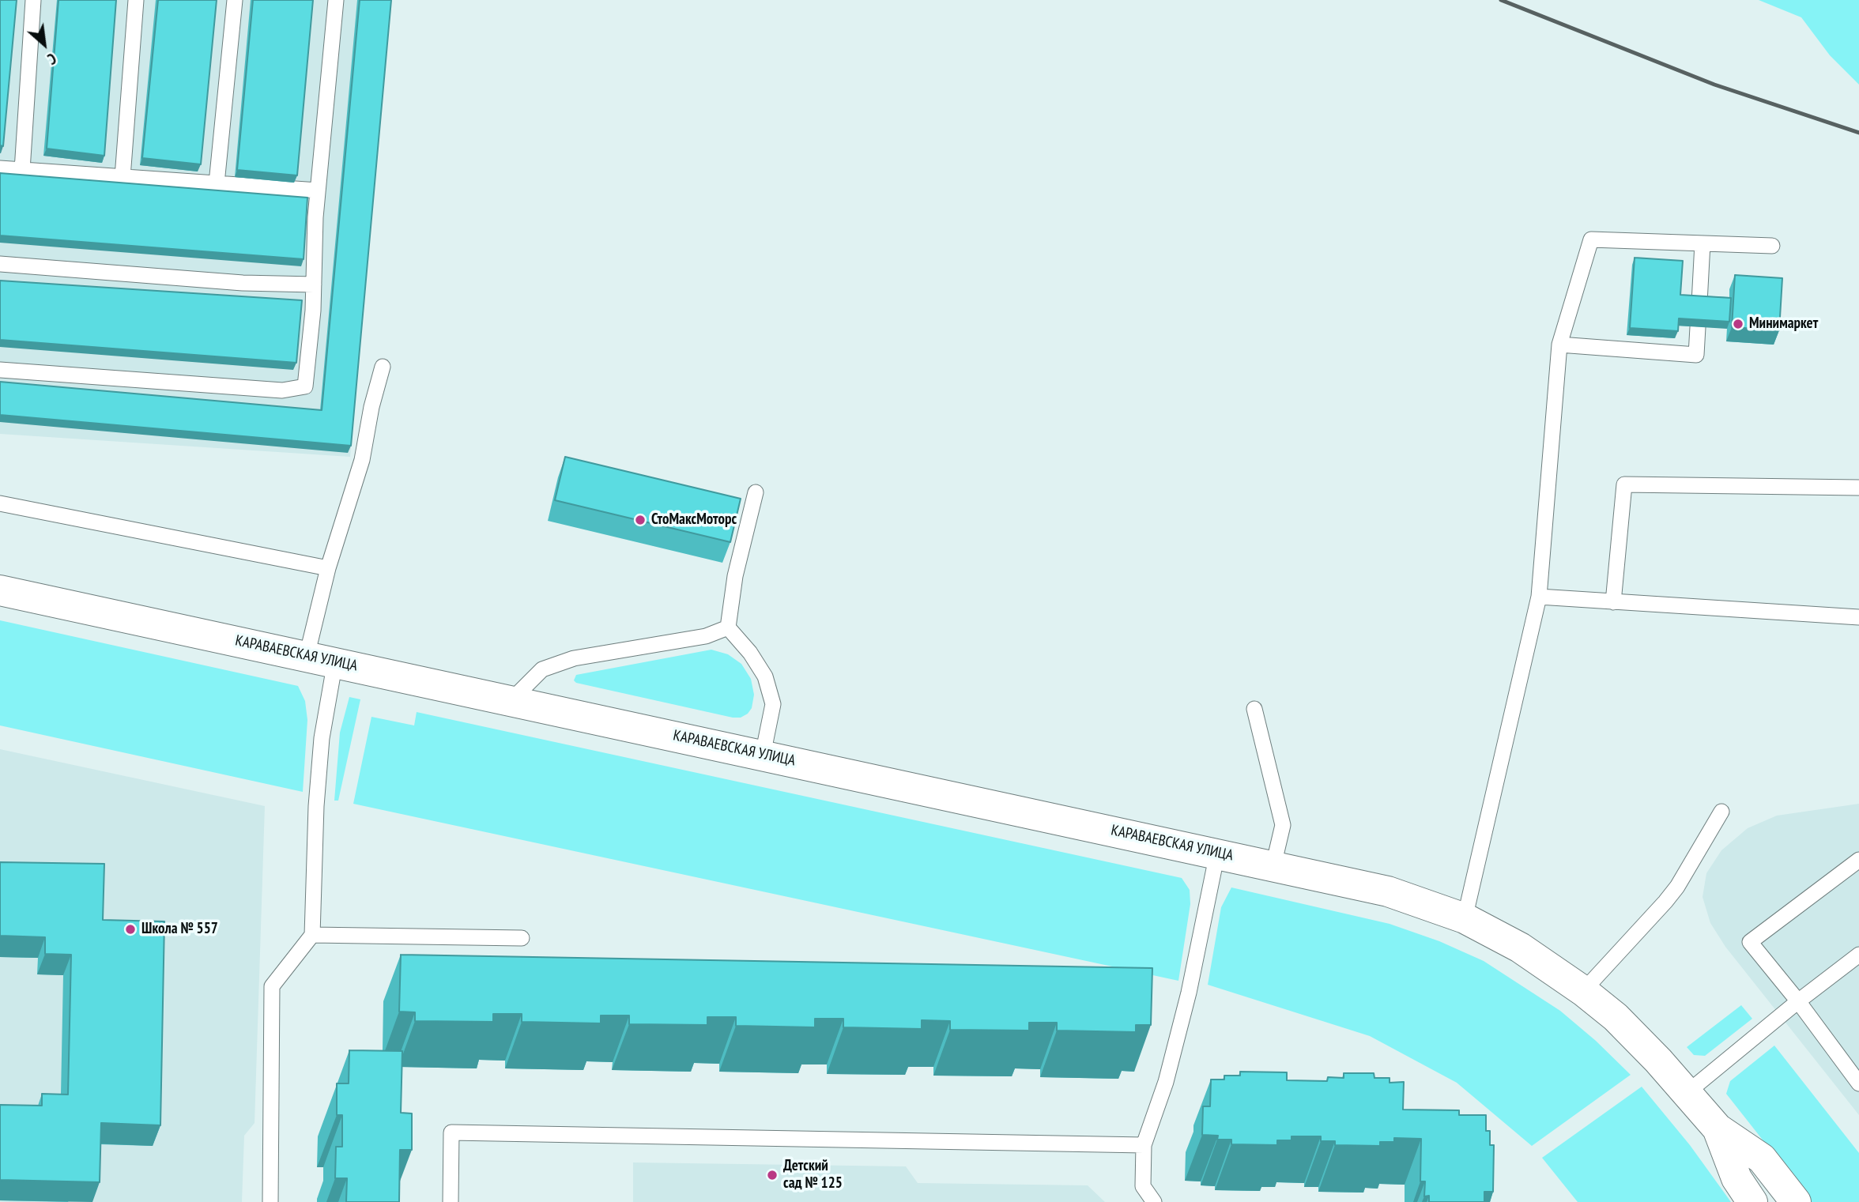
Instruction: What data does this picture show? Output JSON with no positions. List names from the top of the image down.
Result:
{
  "streets": {
    "street": ["КАРАВАЕВСКАЯ УЛИЦА"]
  },
  "places": [
    "Минимаркет",
    "СтоМаксМоторс",
    "Школа № 557",
    "Детский сад № 125"
  ],
  "north": "bottom right"
}
